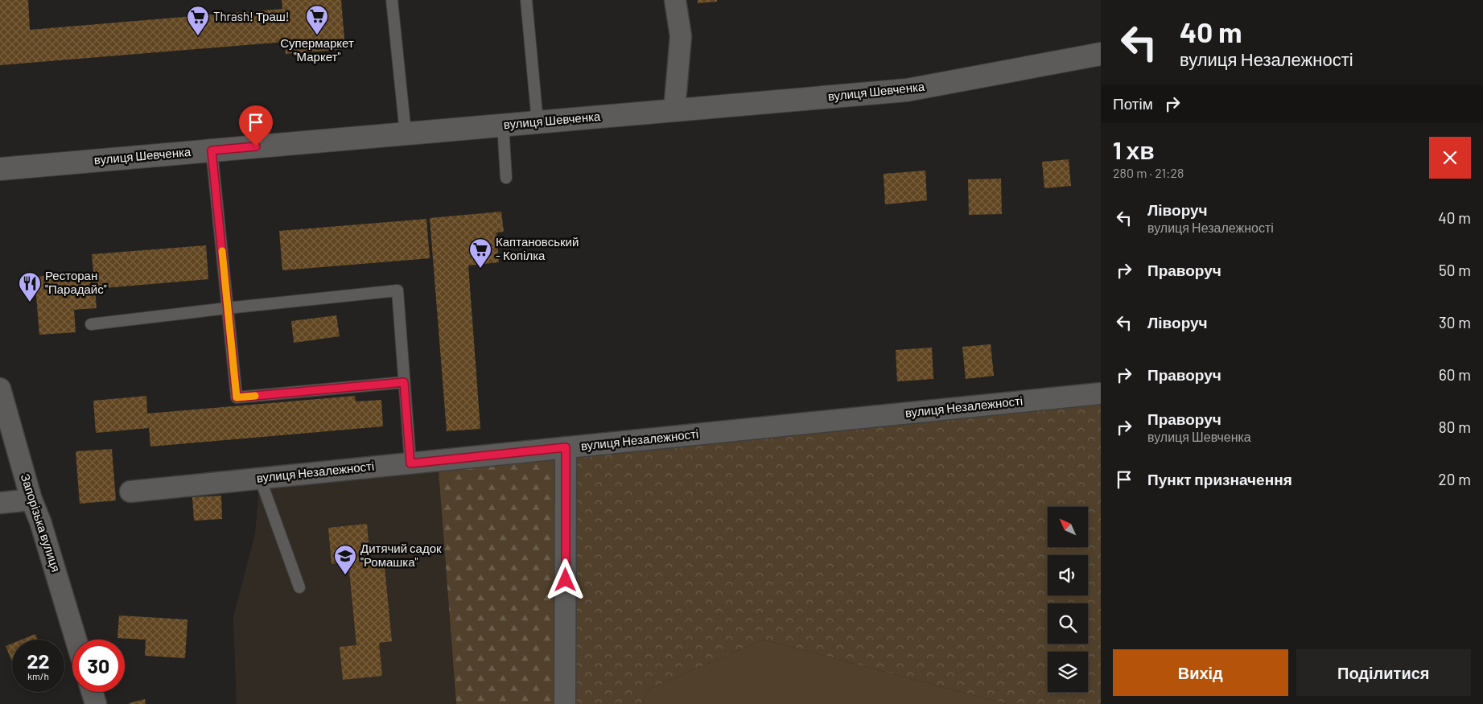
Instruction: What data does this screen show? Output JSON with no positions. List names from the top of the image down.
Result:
{
  "streets": {
    "main road": ["вулиця Шевченка"],
    "street": ["вулиця Незалежності", "Запорізька вулиця"]
  },
  "places": {
    "supermarket": ["Супермаркет \"Маркет\"", "Thrash! Траш!", "Каптановський - Копілка"],
    "restaurant": ["Ресторан \"Парадайс\""],
    "school or university": ["Дитячий садок \"Ромашка\""]
  },
  "north": "top left",
  "page": {
    "turn": ["40 m", "вулиця Незалежності"],
    "then": "Потім",
    "heading": ["1 хв", "280 m · 21:28"],
    "list": [
      {
        "name": "Ліворуч",
        "note": "вулиця Незалежності",
        "value": "40 m"
      },
      {
        "name": "Праворуч",
        "value": "50 m"
      },
      {
        "name": "Ліворуч",
        "value": "30 m"
      },
      {
        "name": "Праворуч",
        "value": "60 m"
      },
      {
        "name": "Праворуч",
        "note": "вулиця Шевченка",
        "value": "80 m"
      },
      {
        "name": "Пункт призначення",
        "value": "20 m"
      }
    ],
    "speed": "22 km/h",
    "limit": "30",
    "buttons": ["Вихід", "Поділитися"]
  }
}
